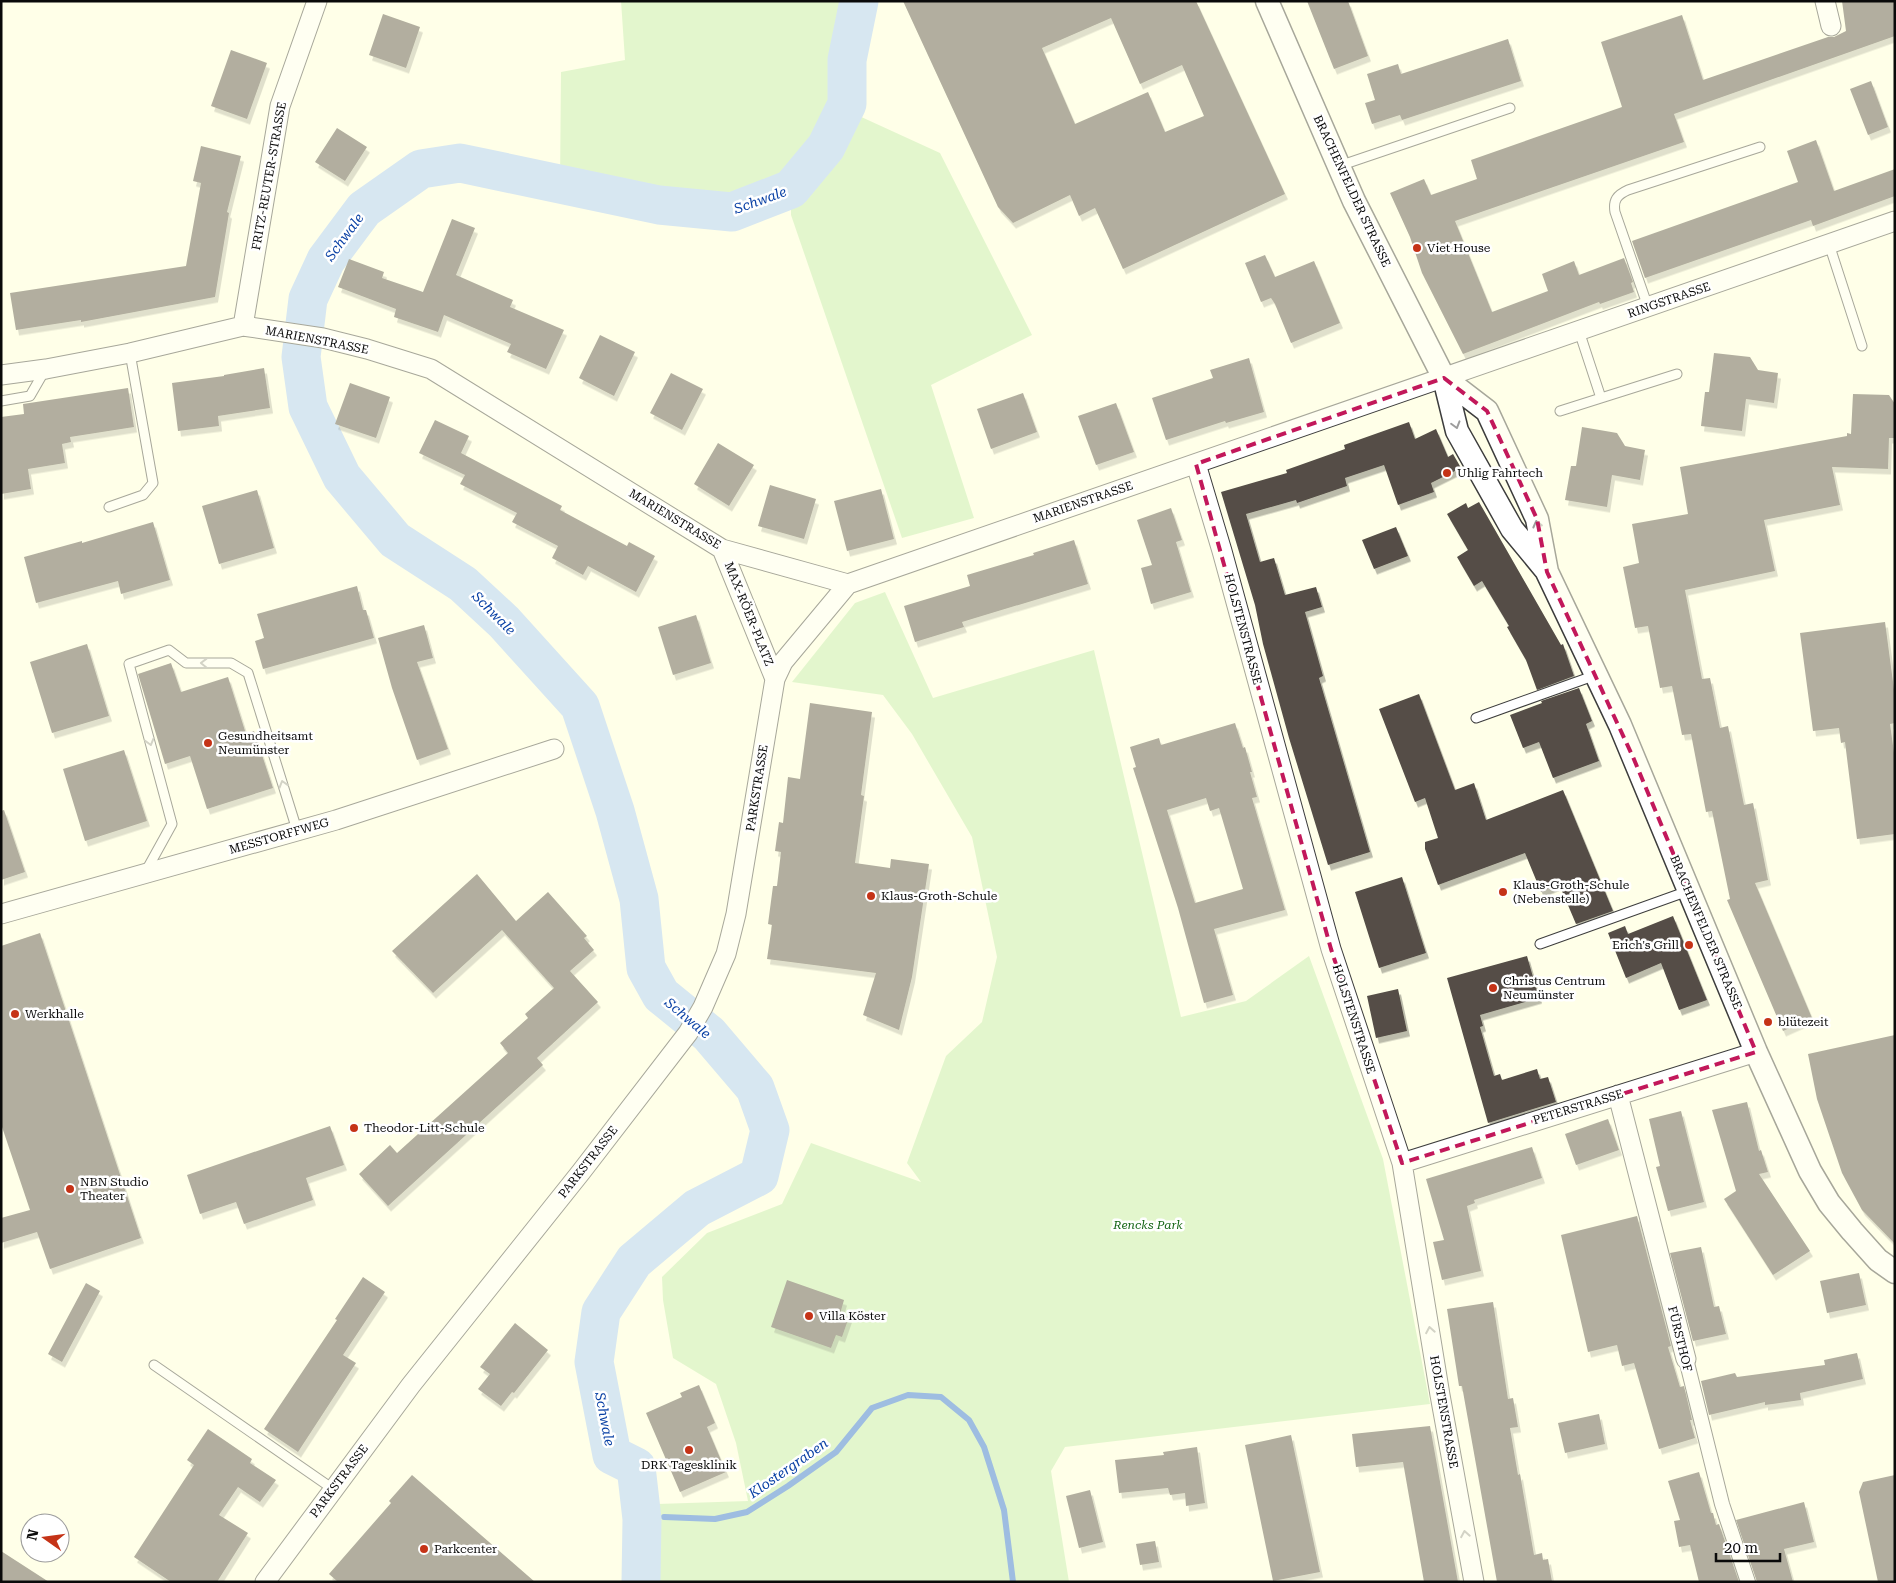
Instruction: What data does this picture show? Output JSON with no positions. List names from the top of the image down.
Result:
{
  "streets": {
    "street": [
      "FRITZ-REUTER-STRASSE",
      "BRACHENFELDER STRASSE",
      "RINGSTRASSE",
      "MARIENSTRASSE",
      "MAX-RÖER-PLATZ",
      "HOLSTENSTRASSE",
      "PARKSTRASSE",
      "MESSTORFFWEG",
      "PETERSTRASSE",
      "FÜRSTHOF"
    ]
  },
  "crossings": [
    ["FRITZ-REUTER-STRASSE", "MARIENSTRASSE"],
    ["BRACHENFELDER STRASSE", "RINGSTRASSE"],
    ["BRACHENFELDER STRASSE", "MARIENSTRASSE"],
    ["BRACHENFELDER STRASSE", "PETERSTRASSE"],
    ["RINGSTRASSE", "MARIENSTRASSE"],
    ["MARIENSTRASSE", "MAX-RÖER-PLATZ"],
    ["MARIENSTRASSE", "HOLSTENSTRASSE"],
    ["MAX-RÖER-PLATZ", "PARKSTRASSE"],
    ["HOLSTENSTRASSE", "PETERSTRASSE"],
    ["PETERSTRASSE", "FÜRSTHOF"]
  ],
  "one_way": ["HOLSTENSTRASSE"],
  "water": ["Schwale", "Klostergraben"],
  "parks": ["Rencks Park"],
  "places": [
    "Viet House",
    "Uhlig Fahrtech",
    "Gesundheitsamt Neumünster",
    "Klaus-Groth-Schule (Nebenstelle)",
    "Klaus-Groth-Schule",
    "Erich's Grill",
    "Christus Centrum Neumünster",
    "Werkhalle",
    "blütezeit",
    "Theodor-Litt-Schule",
    "NBN Studio Theater",
    "Villa Köster",
    "DRK Tagesklinik",
    "Parkcenter"
  ],
  "scale_bar": "20 m",
  "north": "left"
}
